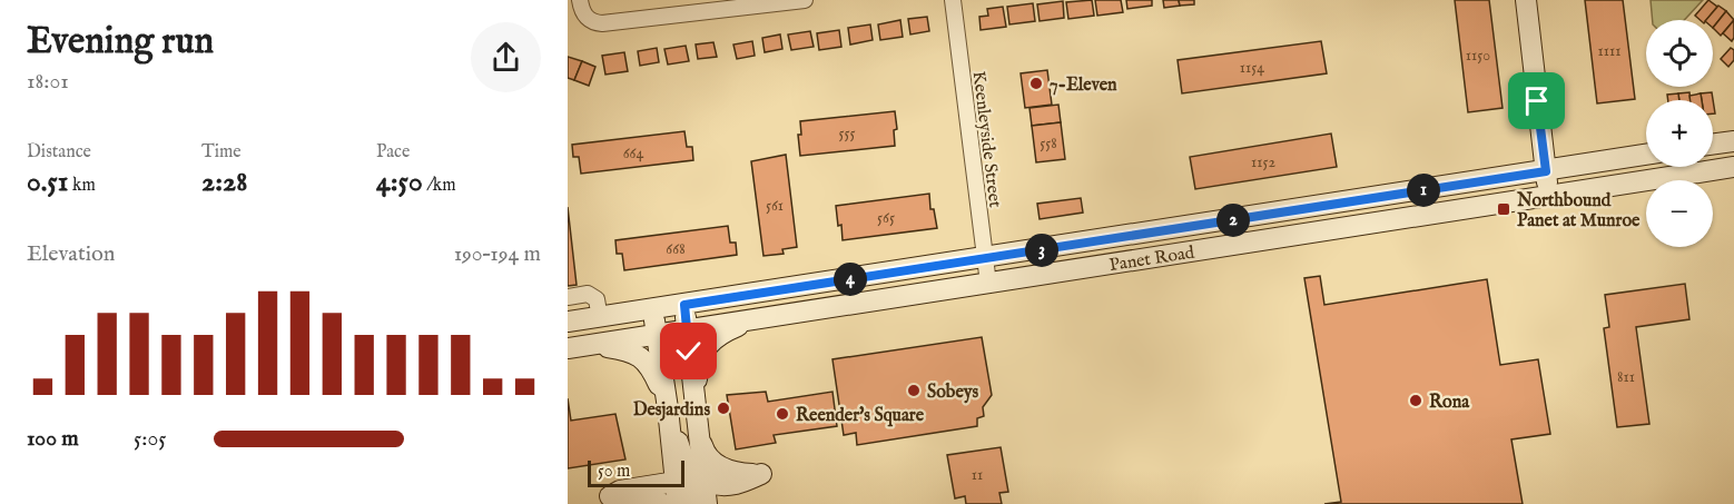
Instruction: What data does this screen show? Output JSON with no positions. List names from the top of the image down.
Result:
{
  "streets": {
    "street": ["Keenleyside Street", "Panet Road"]
  },
  "crossings": [
    ["Keenleyside Street", "Panet Road"]
  ],
  "places": {
    "other": [
      "7-Eleven",
      "Sobeys",
      "Rona",
      "Desjardins",
      "Reender's Square"
    ],
    "transit": ["Northbound Panet at Munroe"]
  },
  "house_numbers": [
    "1111",
    "1150",
    "1154",
    "555",
    "558",
    "664",
    "1152",
    "561",
    "565",
    "668",
    "811",
    "11"
  ],
  "scale_bar": "50 m",
  "page": {
    "heading": ["Evening run", "18:01"],
    "map_buttons": ["+", "−"],
    "stats": [
      ["Distance", "0.51 km"],
      ["Time", "2:28"],
      ["Pace", "4:50 /km"]
    ],
    "pins": [
      "1",
      "2",
      "3",
      "4"
    ],
    "chart": ["Elevation", "190–194 m"],
    "list": [
      {
        "name": "100 m",
        "note": "5:05"
      }
    ],
    "scale": "50 m"
  }
}
